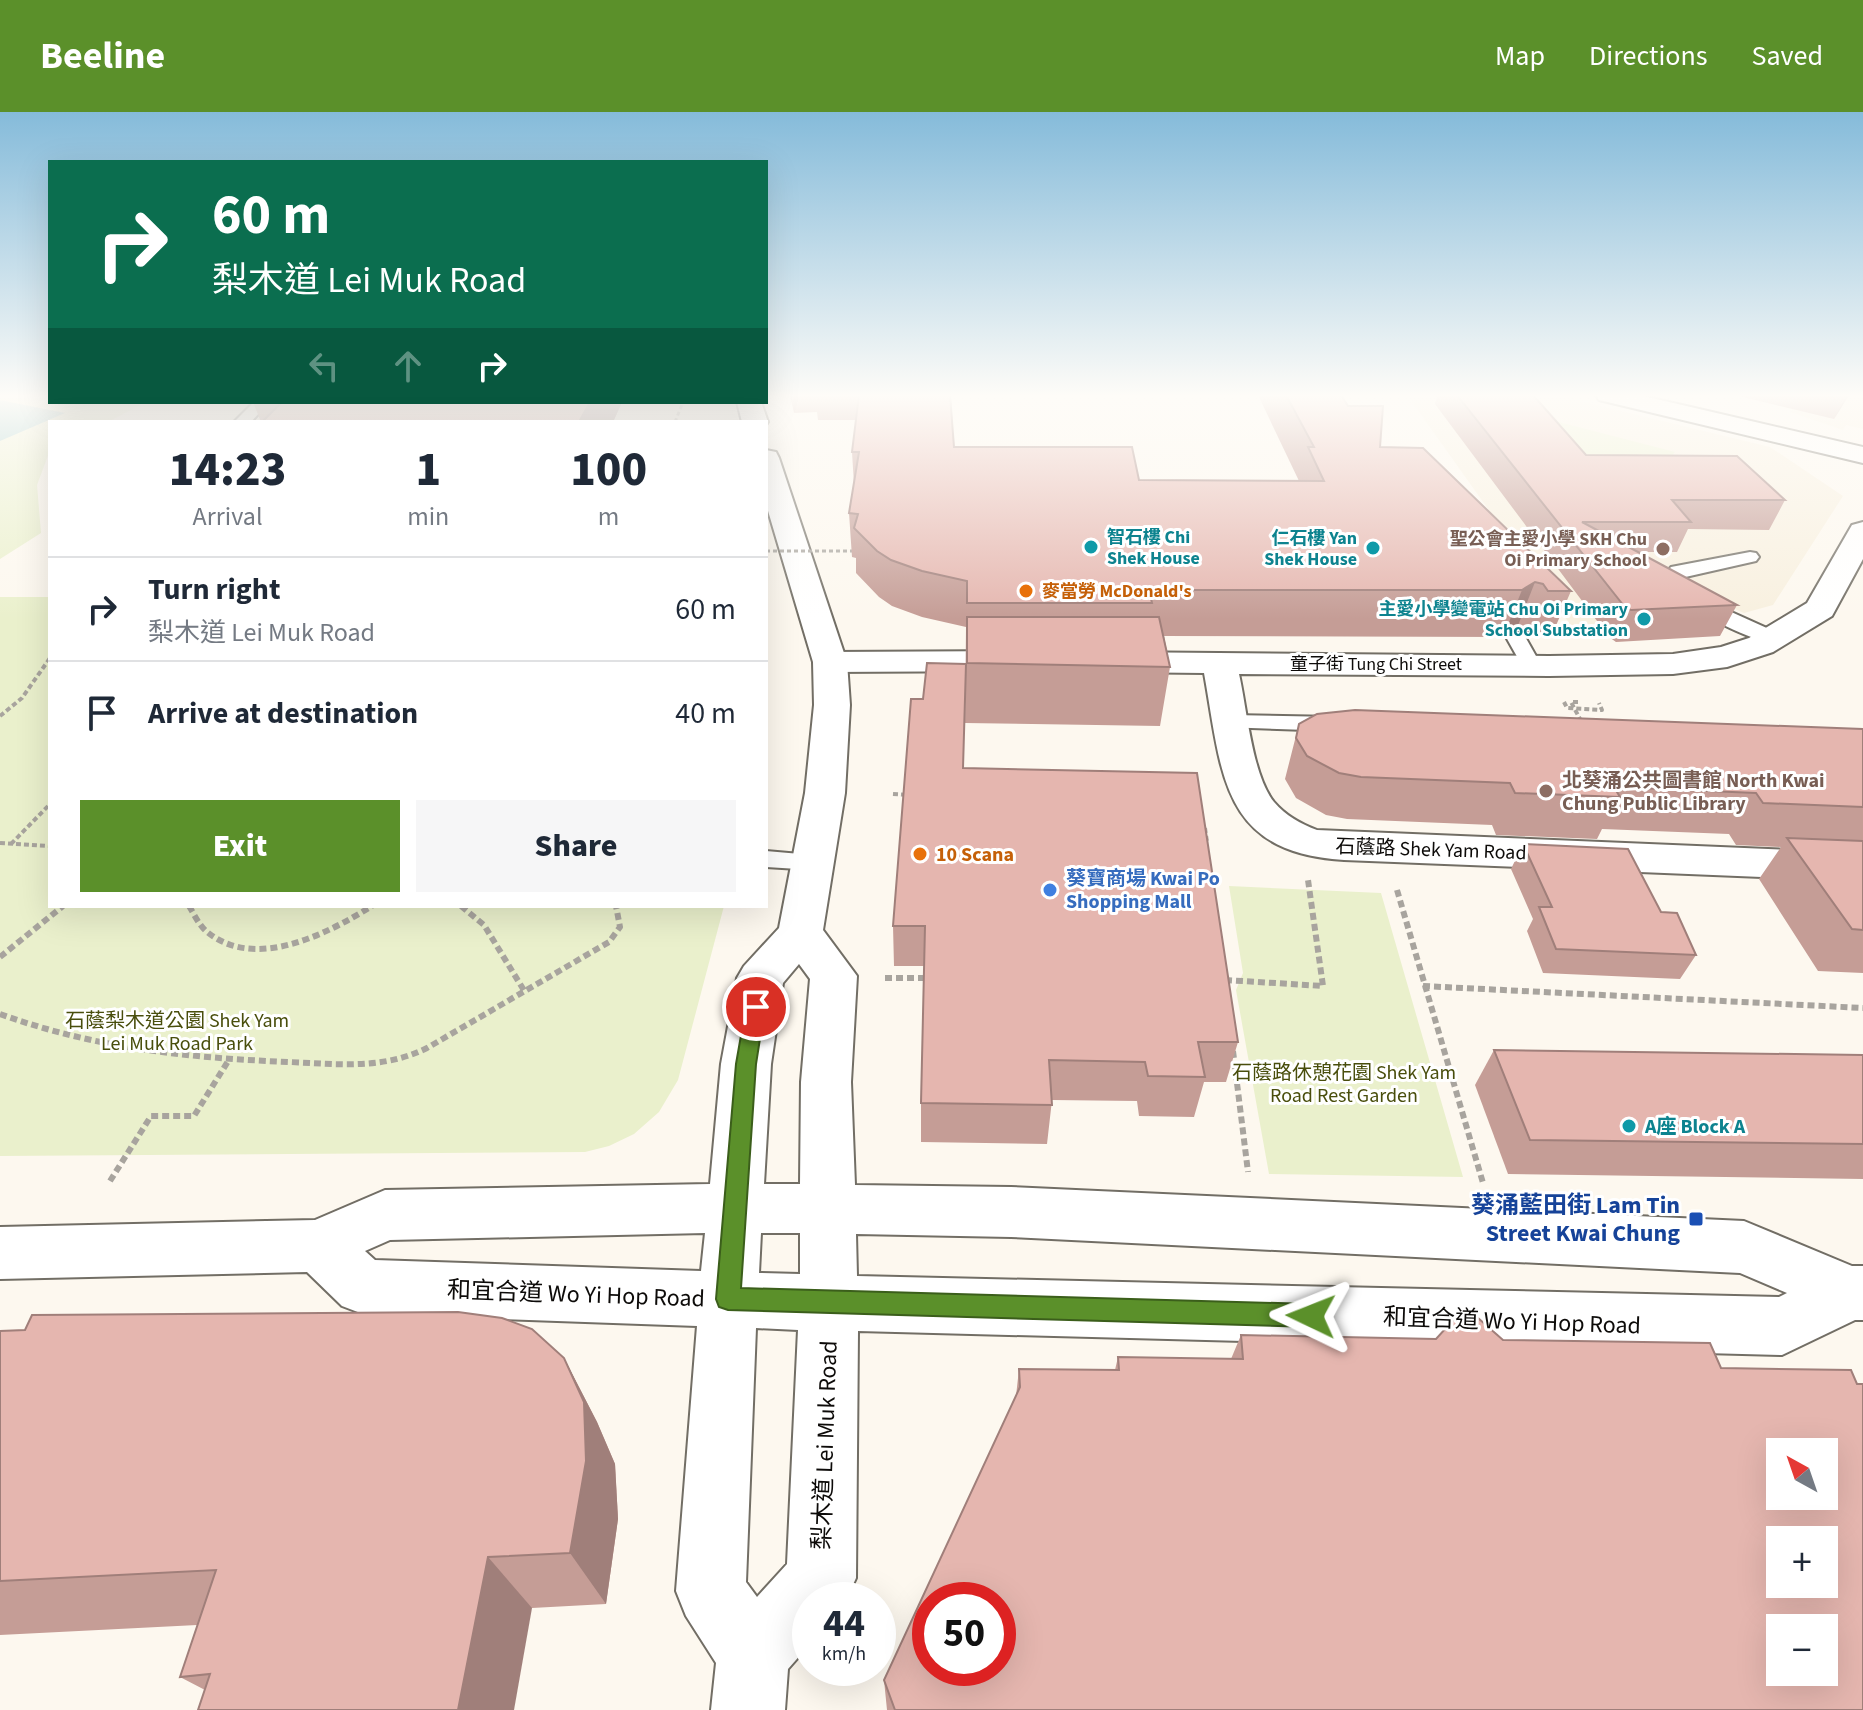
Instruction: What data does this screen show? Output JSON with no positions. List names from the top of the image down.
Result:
{
  "streets": {
    "street": [
      "童子街 Tung Chi Street",
      "石蔭路 Shek Yam Road",
      "和宜合道 Wo Yi Hop Road",
      "梨木道 Lei Muk Road"
    ]
  },
  "crossings": [
    ["童子街 Tung Chi Street", "石蔭路 Shek Yam Road"],
    ["和宜合道 Wo Yi Hop Road", "梨木道 Lei Muk Road"]
  ],
  "parks": ["石蔭梨木道公園 Shek Yam Lei Muk Road Park", "石蔭路休憩花園 Shek Yam Road Rest Garden"],
  "places": {
    "other": [
      "智石樓 Chi Shek House",
      "仁石樓 Yan Shek House",
      "聖公會主愛小學 SKH Chu Oi Primary School",
      "麥當勞 McDonald's",
      "主愛小學變電站 Chu Oi Primary School Substation",
      "北葵涌公共圖書館 North Kwai Chung Public Library",
      "10 Scana",
      "葵寶商場 Kwai Po Shopping Mall",
      "A座 Block A"
    ],
    "transit": ["葵涌藍田街 Lam Tin Street Kwai Chung"]
  },
  "north": "top left",
  "page": {
    "header": "Beeline",
    "nav": ["Map", "Directions", "Saved"],
    "turn": ["60 m", "梨木道 Lei Muk Road"],
    "eta": [
      "14:23",
      "Arrival",
      "1",
      "min",
      "100",
      "m"
    ],
    "list": [
      {
        "name": "Turn right",
        "note": "梨木道 Lei Muk Road",
        "value": "60 m"
      },
      {
        "name": "Arrive at destination",
        "value": "40 m"
      }
    ],
    "buttons": ["Exit", "Share"],
    "map_buttons": ["+", "−"],
    "speed": "44 km/h",
    "limit": "50"
  }
}
